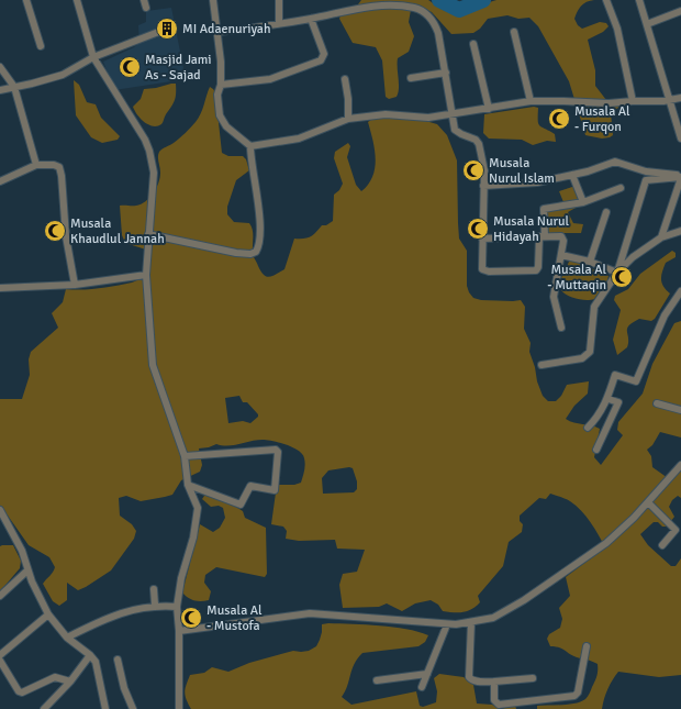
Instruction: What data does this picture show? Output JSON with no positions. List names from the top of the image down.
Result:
{
  "places": {
    "building": ["MI Adaenuriyah"],
    "mosque": [
      "Masjid Jami As - Sajad",
      "Musala Al - Furqon",
      "Musala Nurul Islam",
      "Musala Nurul Hidayah",
      "Musala Khaudlul Jannah",
      "Musala Al - Muttaqin",
      "Musala Al - Mustofa"
    ]
  }
}
